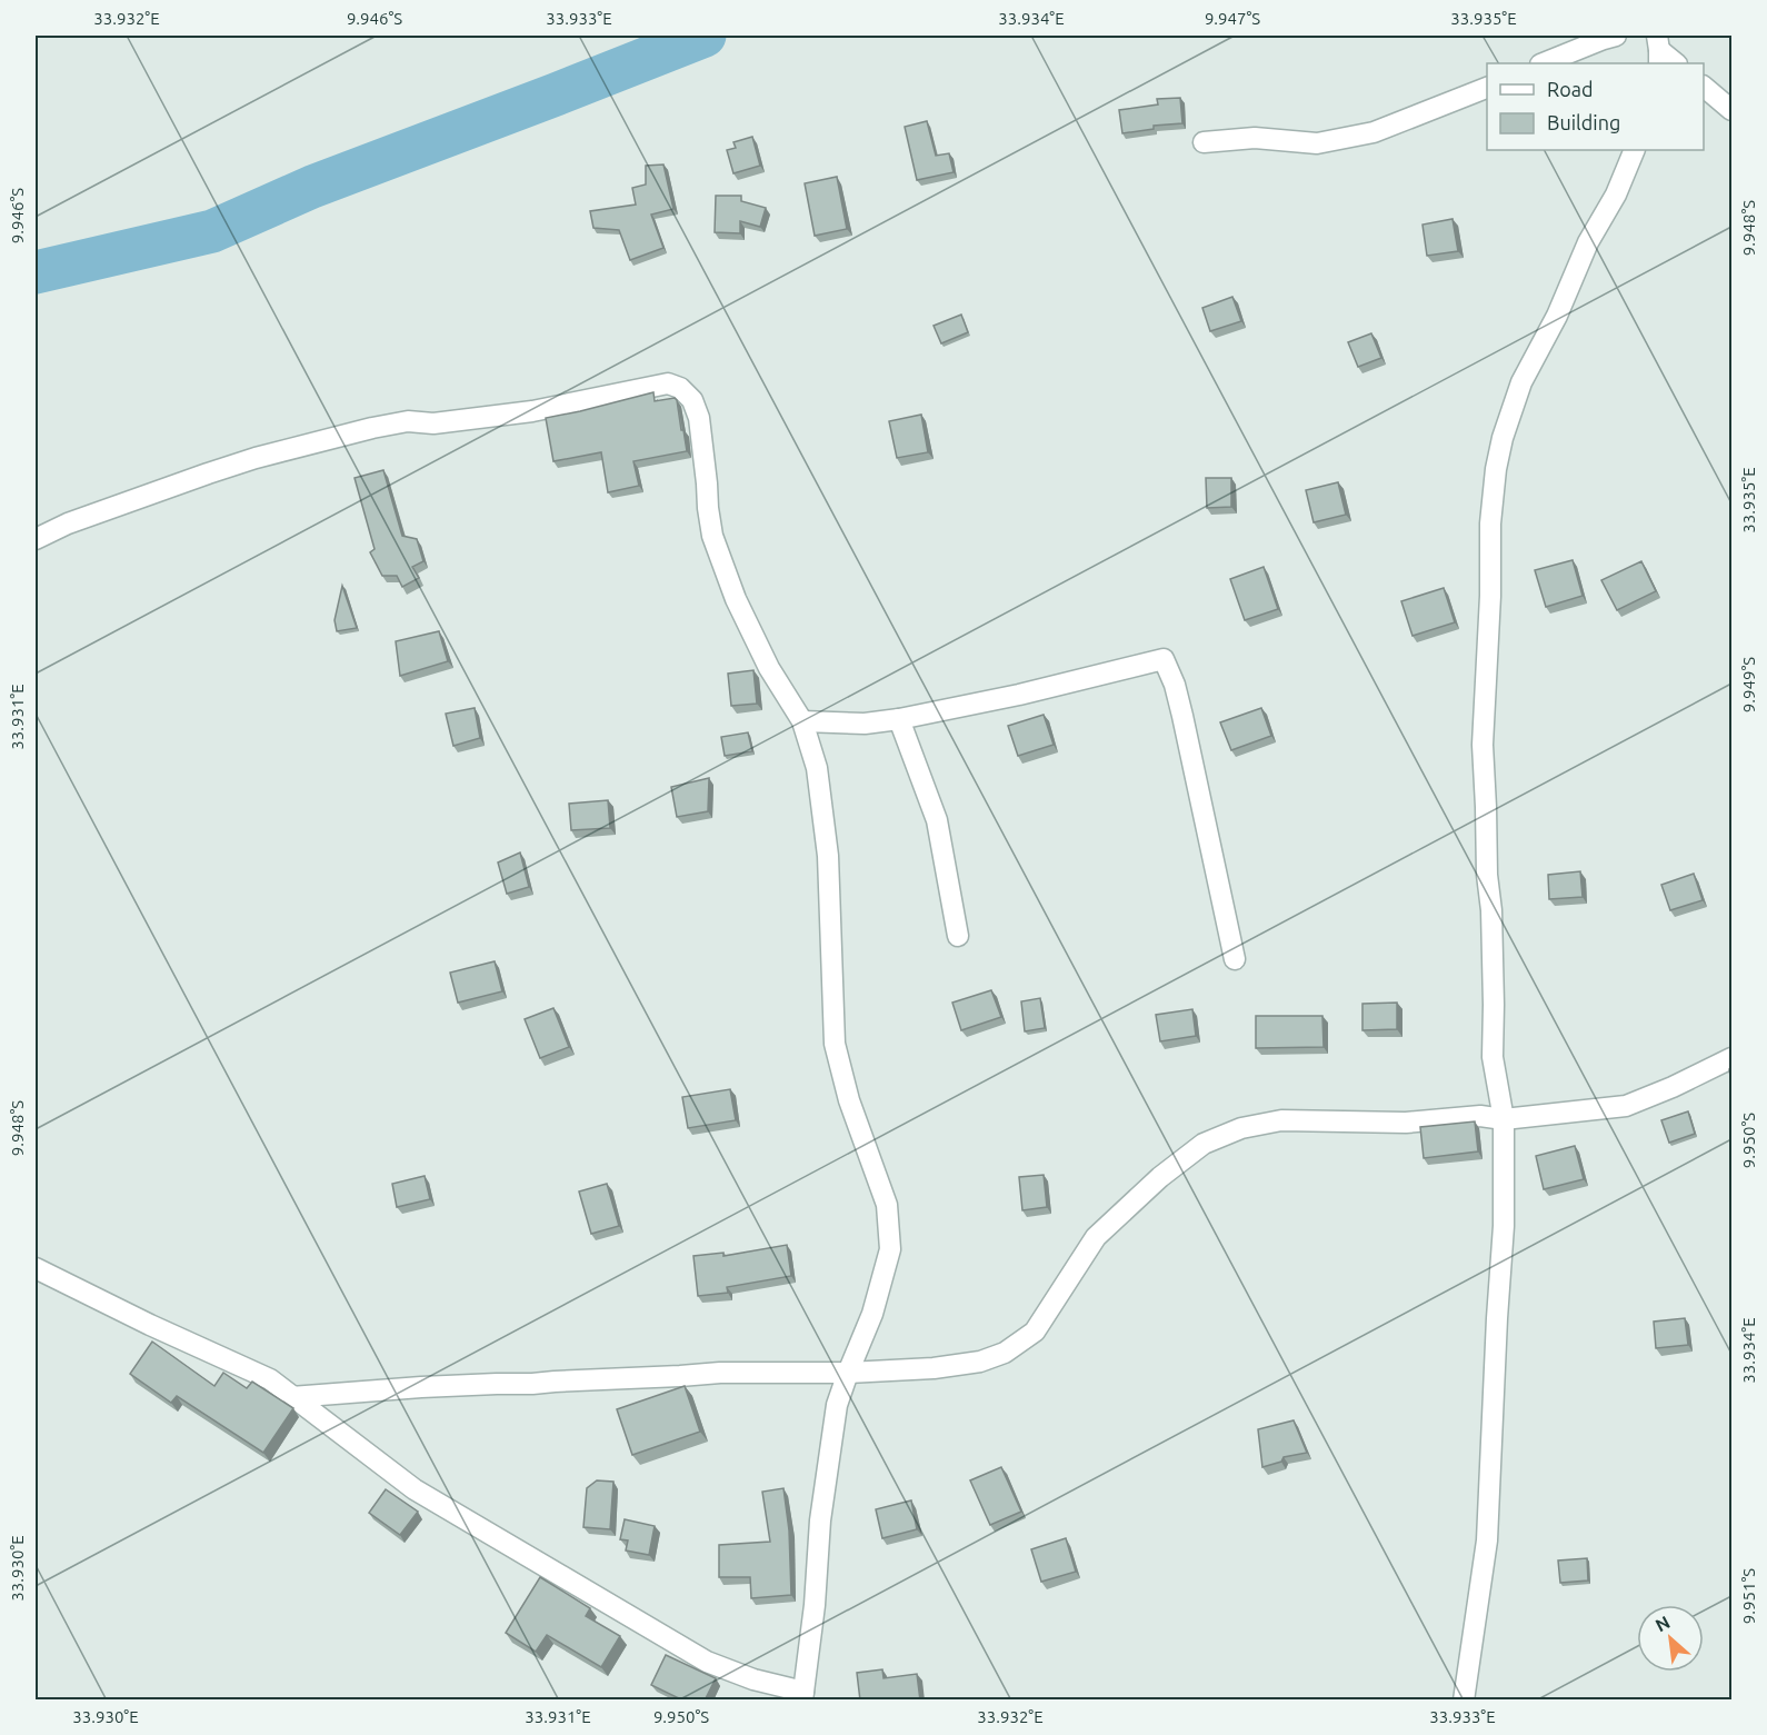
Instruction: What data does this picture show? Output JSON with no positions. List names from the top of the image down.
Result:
{
  "legend": ["Road", "Building"],
  "north": "top left",
  "coordinates": [
    "33.932°E",
    "9.946°S",
    "33.933°E",
    "33.934°E",
    "9.947°S",
    "33.935°E",
    "9.948°S",
    "9.949°S",
    "33.931°E",
    "9.950°S",
    "33.930°E",
    "9.951°S"
  ]
}
